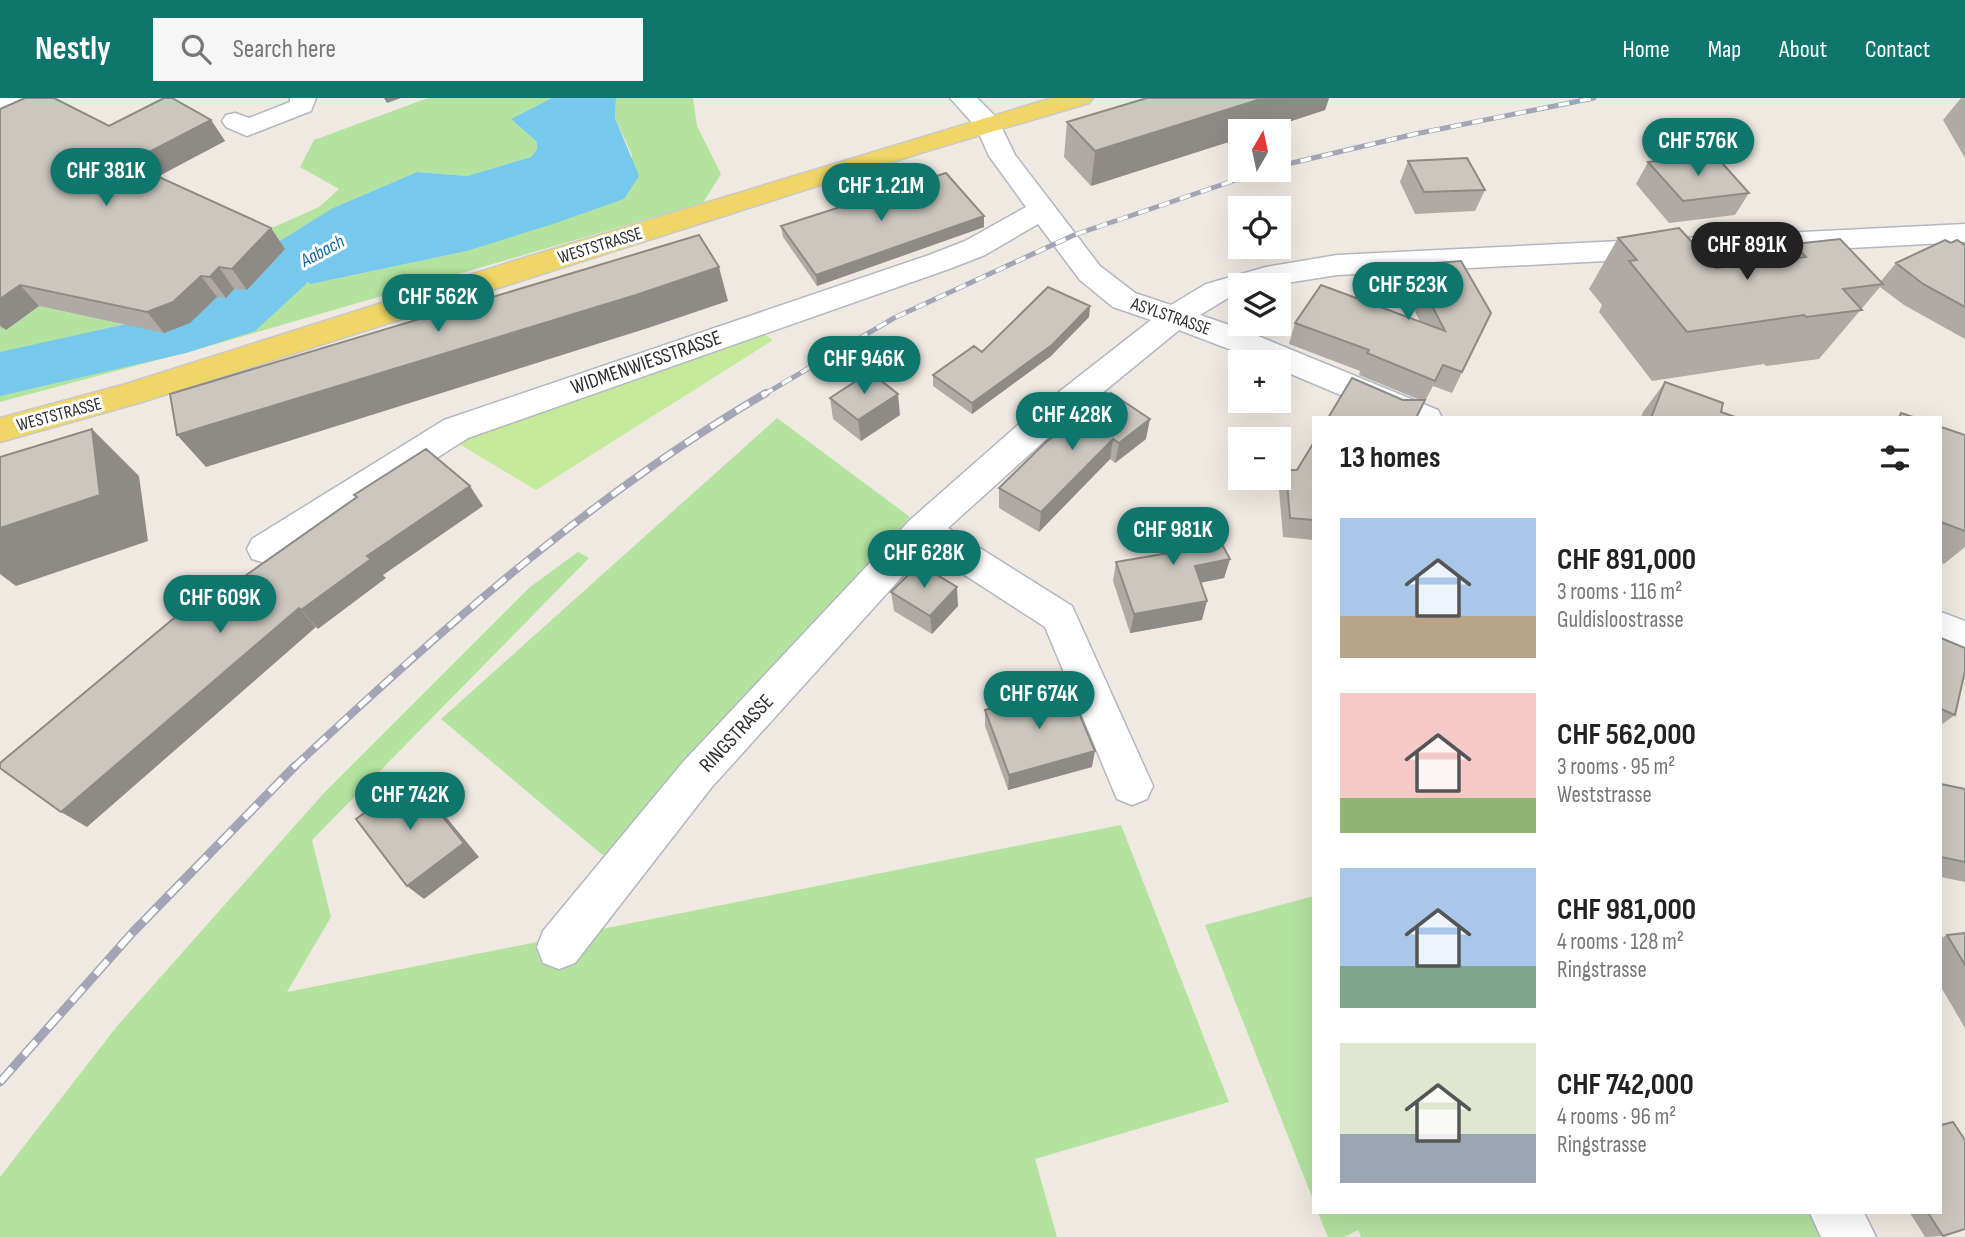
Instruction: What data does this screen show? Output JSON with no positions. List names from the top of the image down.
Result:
{
  "streets": {
    "main road": ["WESTSTRASSE"],
    "street": ["ASYLSTRASSE", "WIDMENWIESSTRASSE", "RINGSTRASSE"]
  },
  "crossings": [
    ["WESTSTRASSE", "ASYLSTRASSE"],
    ["ASYLSTRASSE", "WIDMENWIESSTRASSE"],
    ["ASYLSTRASSE", "RINGSTRASSE"]
  ],
  "water": ["Aabach"],
  "north": "top",
  "page": {
    "header": "Nestly",
    "search": "Search here",
    "nav": [
      "Home",
      "Map",
      "About",
      "Contact"
    ],
    "price": [
      "CHF 576K",
      "CHF 381K",
      "CHF 1.21M",
      "CHF 891K",
      "CHF 523K",
      "CHF 562K",
      "CHF 946K",
      "CHF 428K",
      "CHF 981K",
      "CHF 628K",
      "CHF 609K",
      "CHF 674K",
      "CHF 742K"
    ],
    "map_buttons": ["+", "−"],
    "heading": "13 homes",
    "list": [
      {
        "name": "CHF 891,000",
        "note": "3 rooms · 116 m² · Guldisloostrasse"
      },
      {
        "name": "CHF 562,000",
        "note": "3 rooms · 95 m² · Weststrasse"
      },
      {
        "name": "CHF 981,000",
        "note": "4 rooms · 128 m² · Ringstrasse"
      },
      {
        "name": "CHF 742,000",
        "note": "4 rooms · 96 m² · Ringstrasse"
      }
    ]
  }
}
